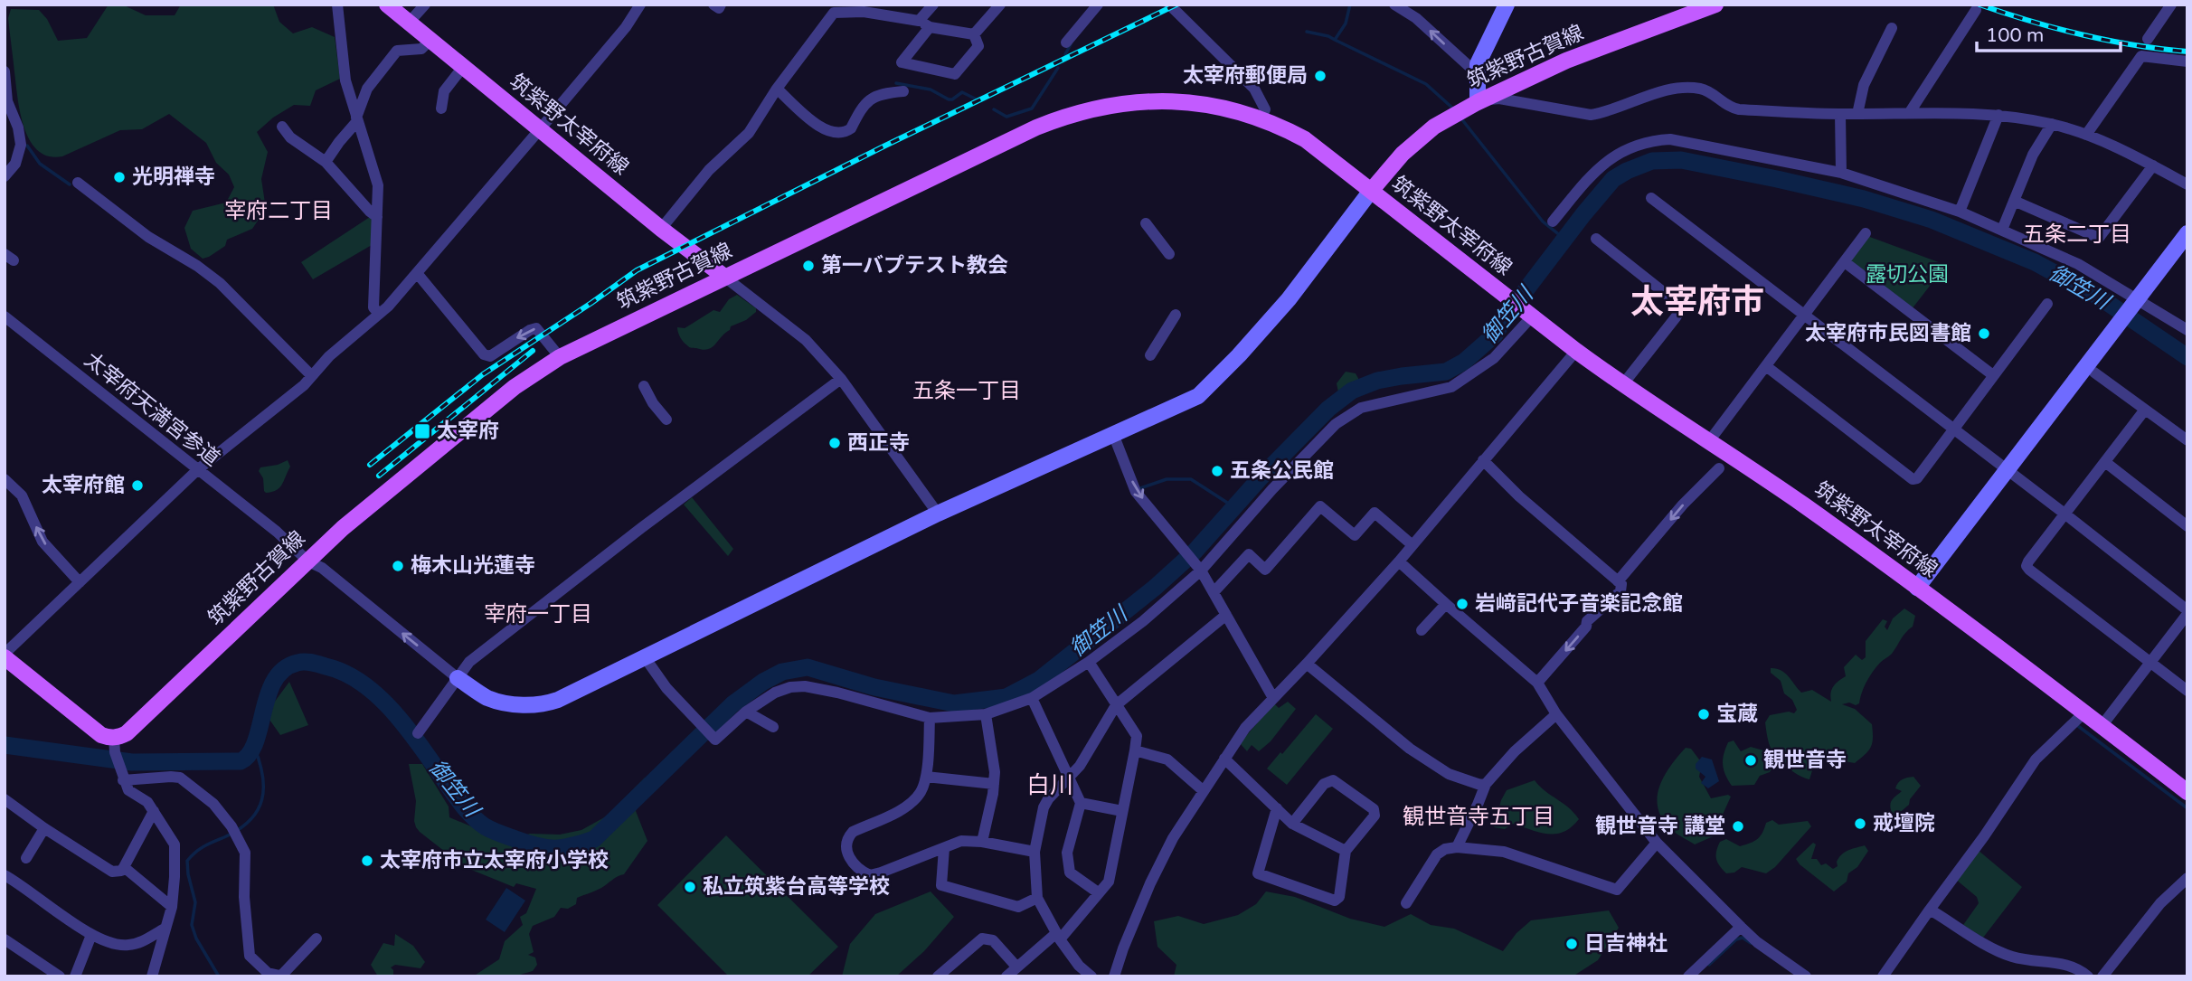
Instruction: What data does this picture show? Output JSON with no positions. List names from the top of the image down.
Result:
{
  "streets": {
    "main road": ["筑紫野古賀線", "筑紫野太宰府線"],
    "street": ["太宰府天満宮参道"]
  },
  "crossings": [
    ["筑紫野古賀線", "筑紫野太宰府線"],
    ["筑紫野古賀線", "太宰府天満宮参道"]
  ],
  "districts": [
    "宰府二丁目",
    "五条二丁目",
    "太宰府市",
    "五条一丁目",
    "宰府一丁目",
    "白川",
    "観世音寺五丁目"
  ],
  "water": ["御笠川"],
  "parks": ["露切公園"],
  "places": {
    "other": [
      "太宰府郵便局",
      "光明禅寺",
      "第一バプテスト教会",
      "太宰府市民図書館",
      "西正寺",
      "五条公民館",
      "太宰府館",
      "梅木山光蓮寺",
      "岩﨑記代子音楽記念館",
      "宝蔵",
      "観世音寺",
      "戒壇院",
      "観世音寺 講堂",
      "太宰府市立太宰府小学校",
      "私立筑紫台高等学校",
      "日吉神社"
    ],
    "transit": ["太宰府"]
  },
  "scale_bar": "100 m"
}
